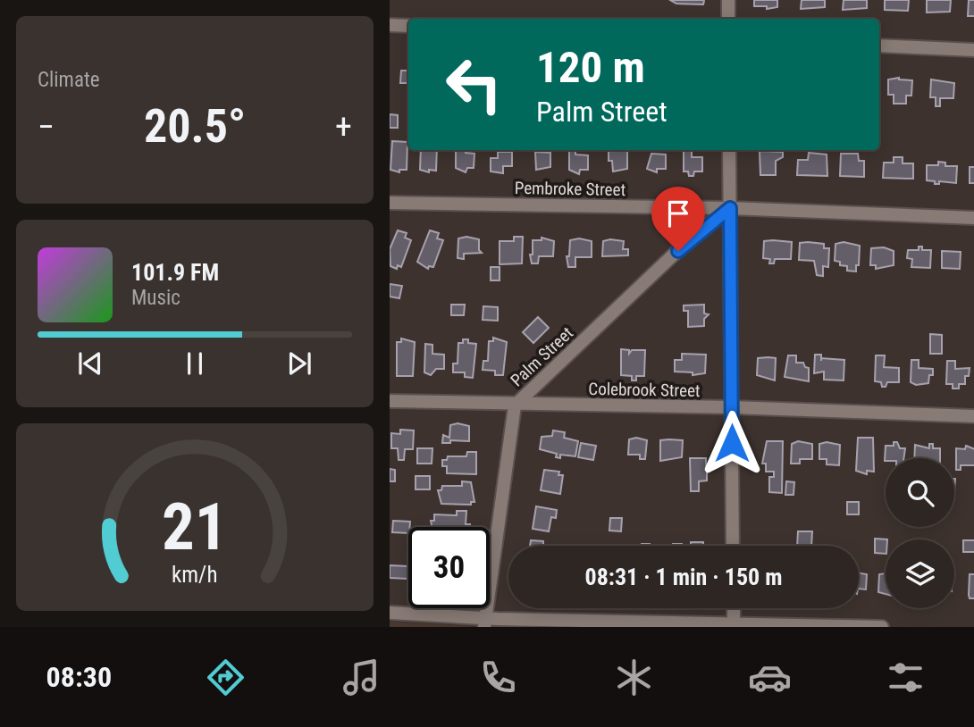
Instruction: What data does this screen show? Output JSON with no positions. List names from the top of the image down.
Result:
{
  "streets": {
    "street": ["Pembroke Street", "Palm Street", "Colebrook Street"]
  },
  "crossings": [
    ["Pembroke Street", "Palm Street"],
    ["Palm Street", "Colebrook Street"]
  ],
  "page": {
    "tile": "Climate",
    "turn": ["120 m", "Palm Street"],
    "heat": ["−", "20.5°", "+"],
    "song": ["101.9 FM", "Music"],
    "limit": "30",
    "trip": "08:31 · 1 min · 150 m",
    "tabs": "08:30",
    "gauge": ["21", "km/h"]
  }
}
